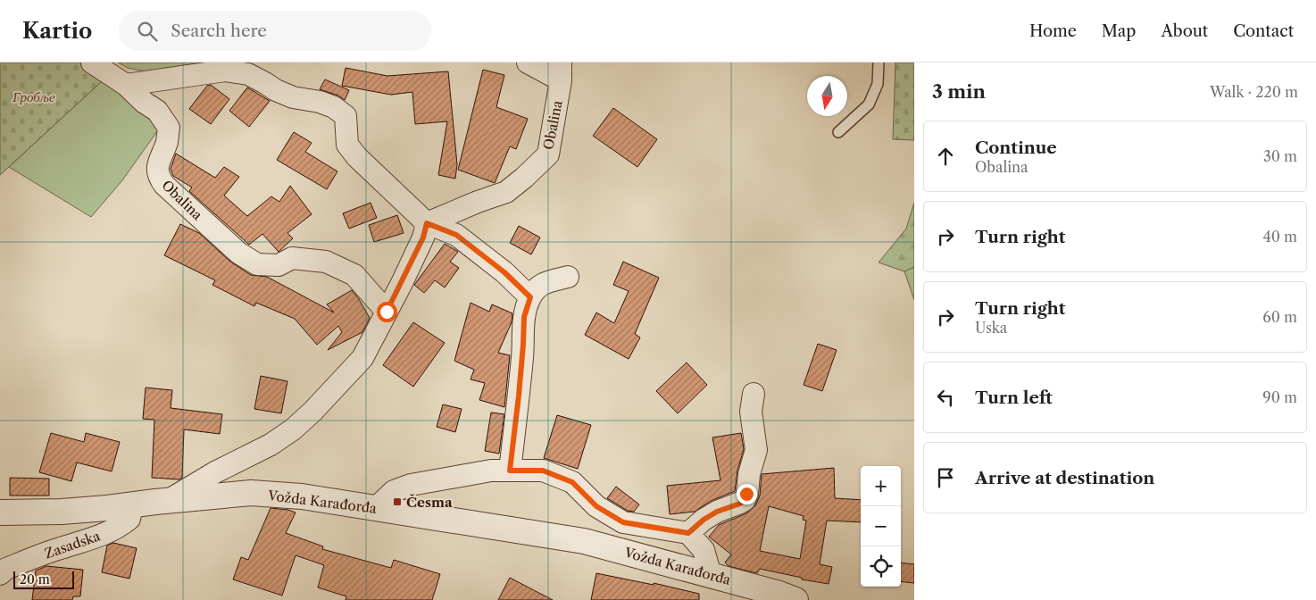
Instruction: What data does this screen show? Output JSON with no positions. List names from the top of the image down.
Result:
{
  "streets": {
    "street": ["Obalina", "Vožda Karađorđa", "Zasadska"]
  },
  "crossings": [
    ["Vožda Karađorđa", "Zasadska"]
  ],
  "parks": ["Гробље"],
  "places": {
    "transit": ["Česma"]
  },
  "scale_bar": "20 m",
  "north": "bottom",
  "page": {
    "header": "Kartio",
    "search": "Search here",
    "nav": [
      "Home",
      "Map",
      "About",
      "Contact"
    ],
    "heading": ["3 min", "Walk · 220 m"],
    "list": [
      ["Continue", "Obalina", "30 m"],
      ["Turn right", "40 m"],
      ["Turn right", "Uska", "60 m"],
      ["Turn left", "90 m"],
      "Arrive at destination"
    ],
    "map_buttons": ["+", "−"],
    "scale": "20 m"
  }
}
